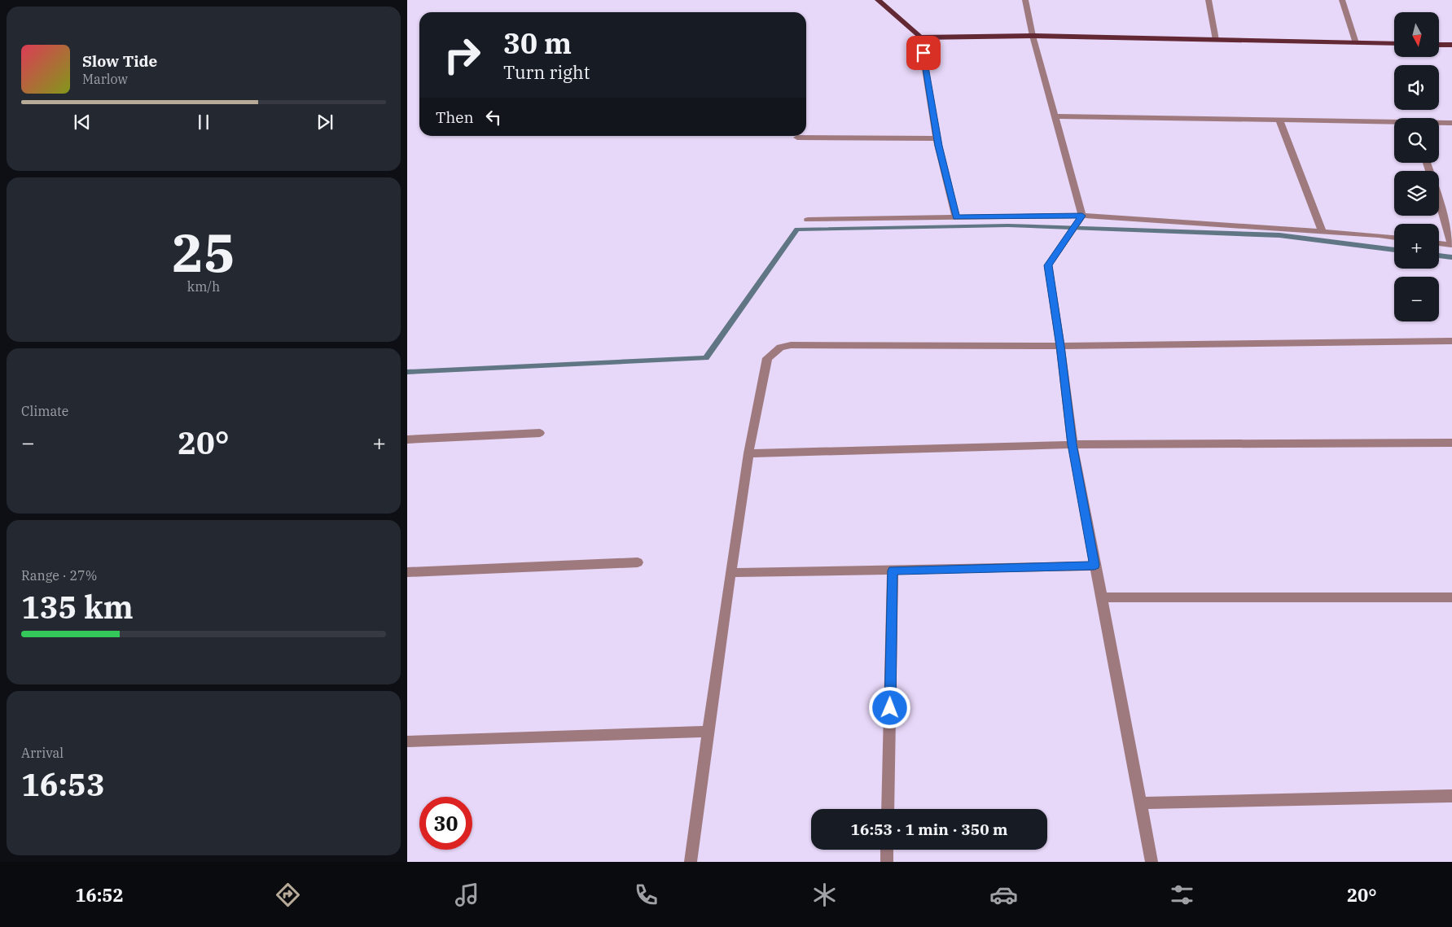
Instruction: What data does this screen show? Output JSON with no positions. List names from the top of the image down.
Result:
{
  "north": "bottom",
  "page": {
    "map_buttons": ["+", "−"],
    "turn": ["30 m", "Turn right"],
    "song": ["Slow Tide", "Marlow"],
    "then": "Then",
    "tile": [
      ["25", "km/h"],
      "Climate",
      ["Range · 27%", "135 km"],
      ["Arrival", "16:53"]
    ],
    "heat": ["−", "20°", "+"],
    "limit": "30",
    "trip": "16:53 · 1 min · 350 m",
    "tabs": ["16:52", "20°"]
  }
}
